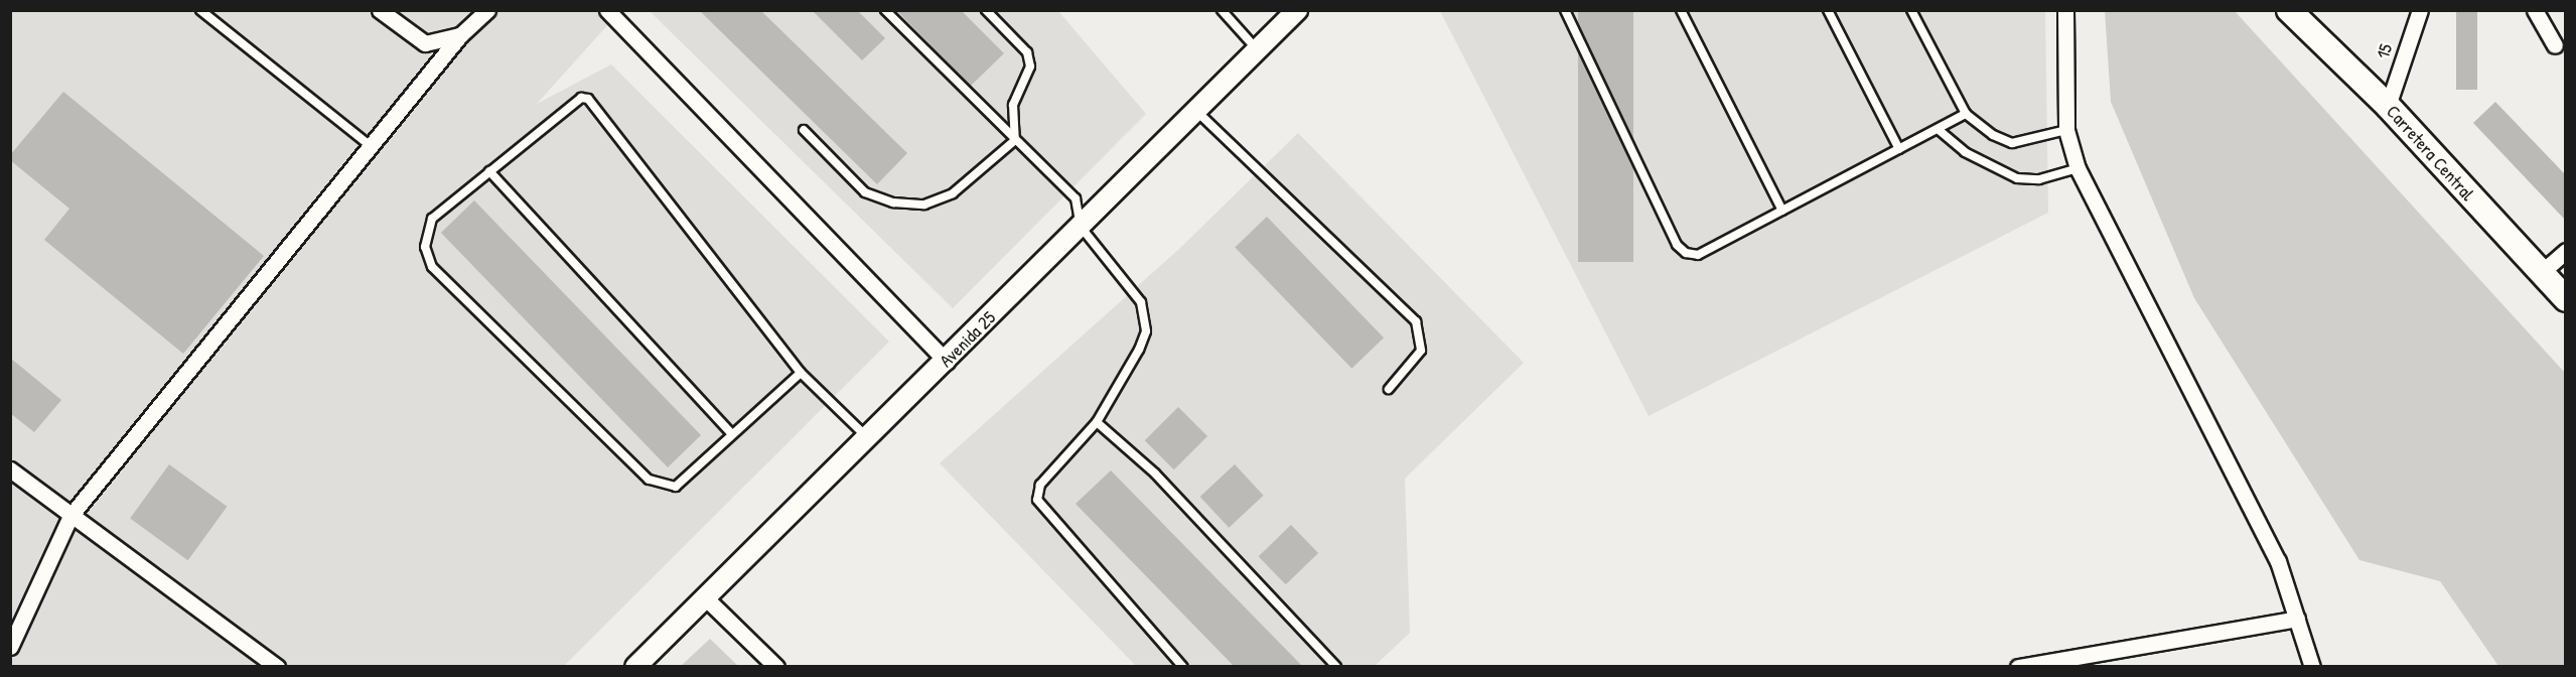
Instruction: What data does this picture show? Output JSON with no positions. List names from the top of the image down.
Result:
{
  "streets": {
    "main road": ["Carretera Central"],
    "street": ["15", "Avenida 25"]
  },
  "crossings": [
    ["15", "Carretera Central"]
  ]
}
